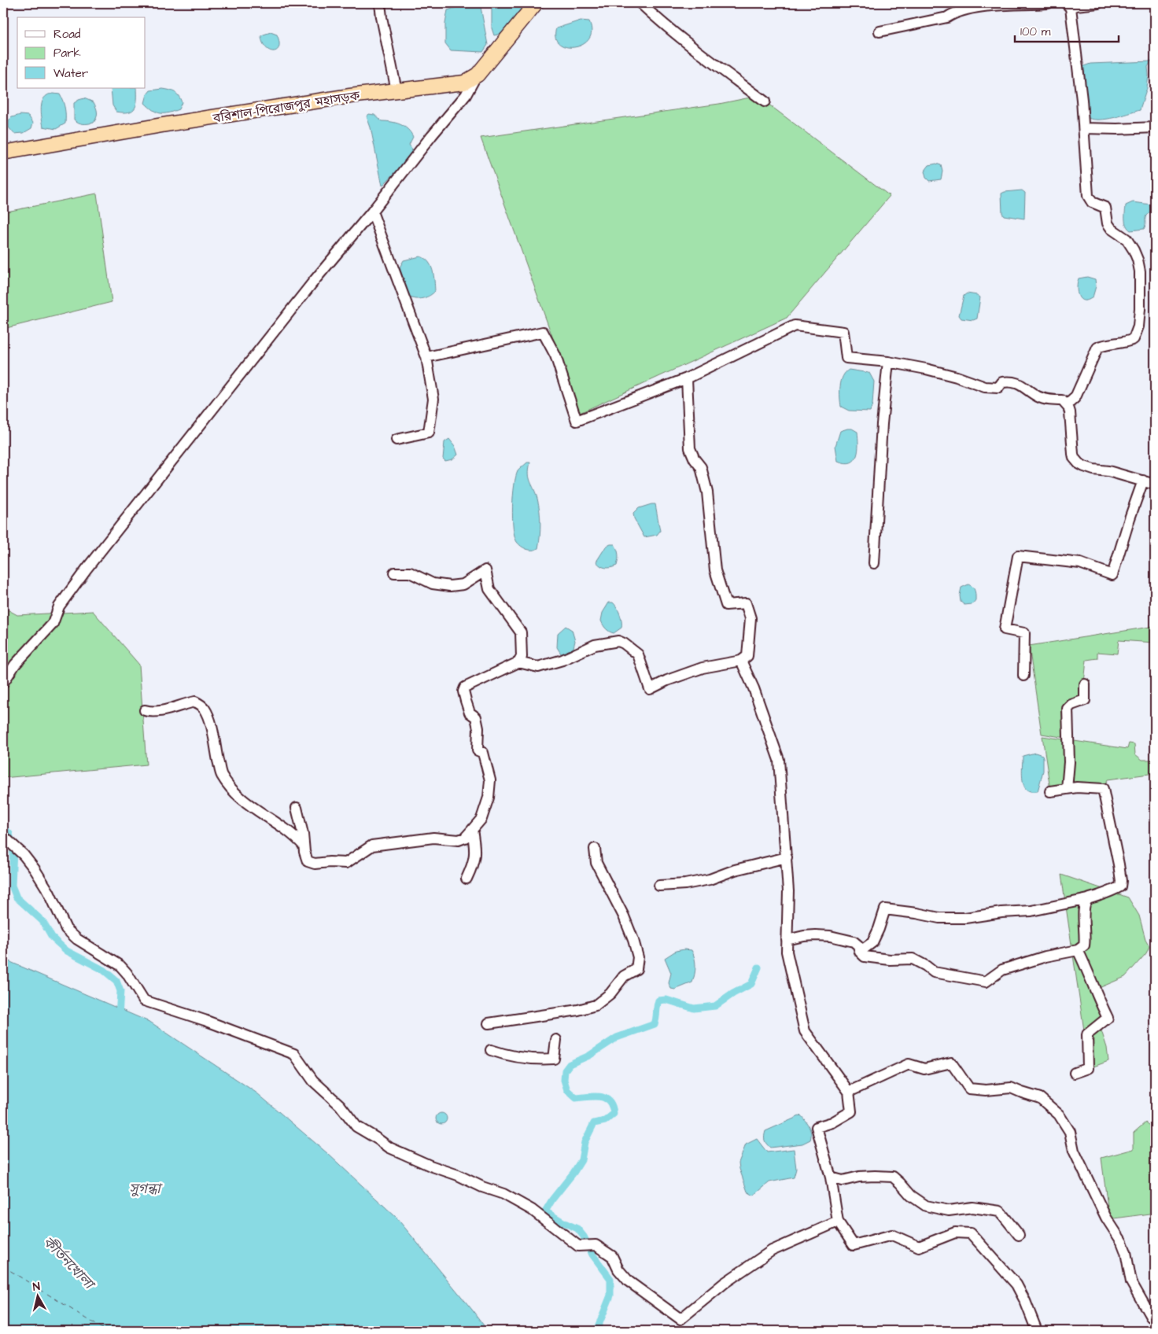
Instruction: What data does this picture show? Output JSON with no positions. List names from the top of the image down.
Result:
{
  "streets": {
    "highway": ["বরিশাল-পিরোজপুর মহাসড়ক"]
  },
  "water": ["সুগন্ধা", "কীর্তনখোলা"],
  "legend": ["Road", "Park", "Water"],
  "scale_bar": "100 m",
  "north": "top"
}
